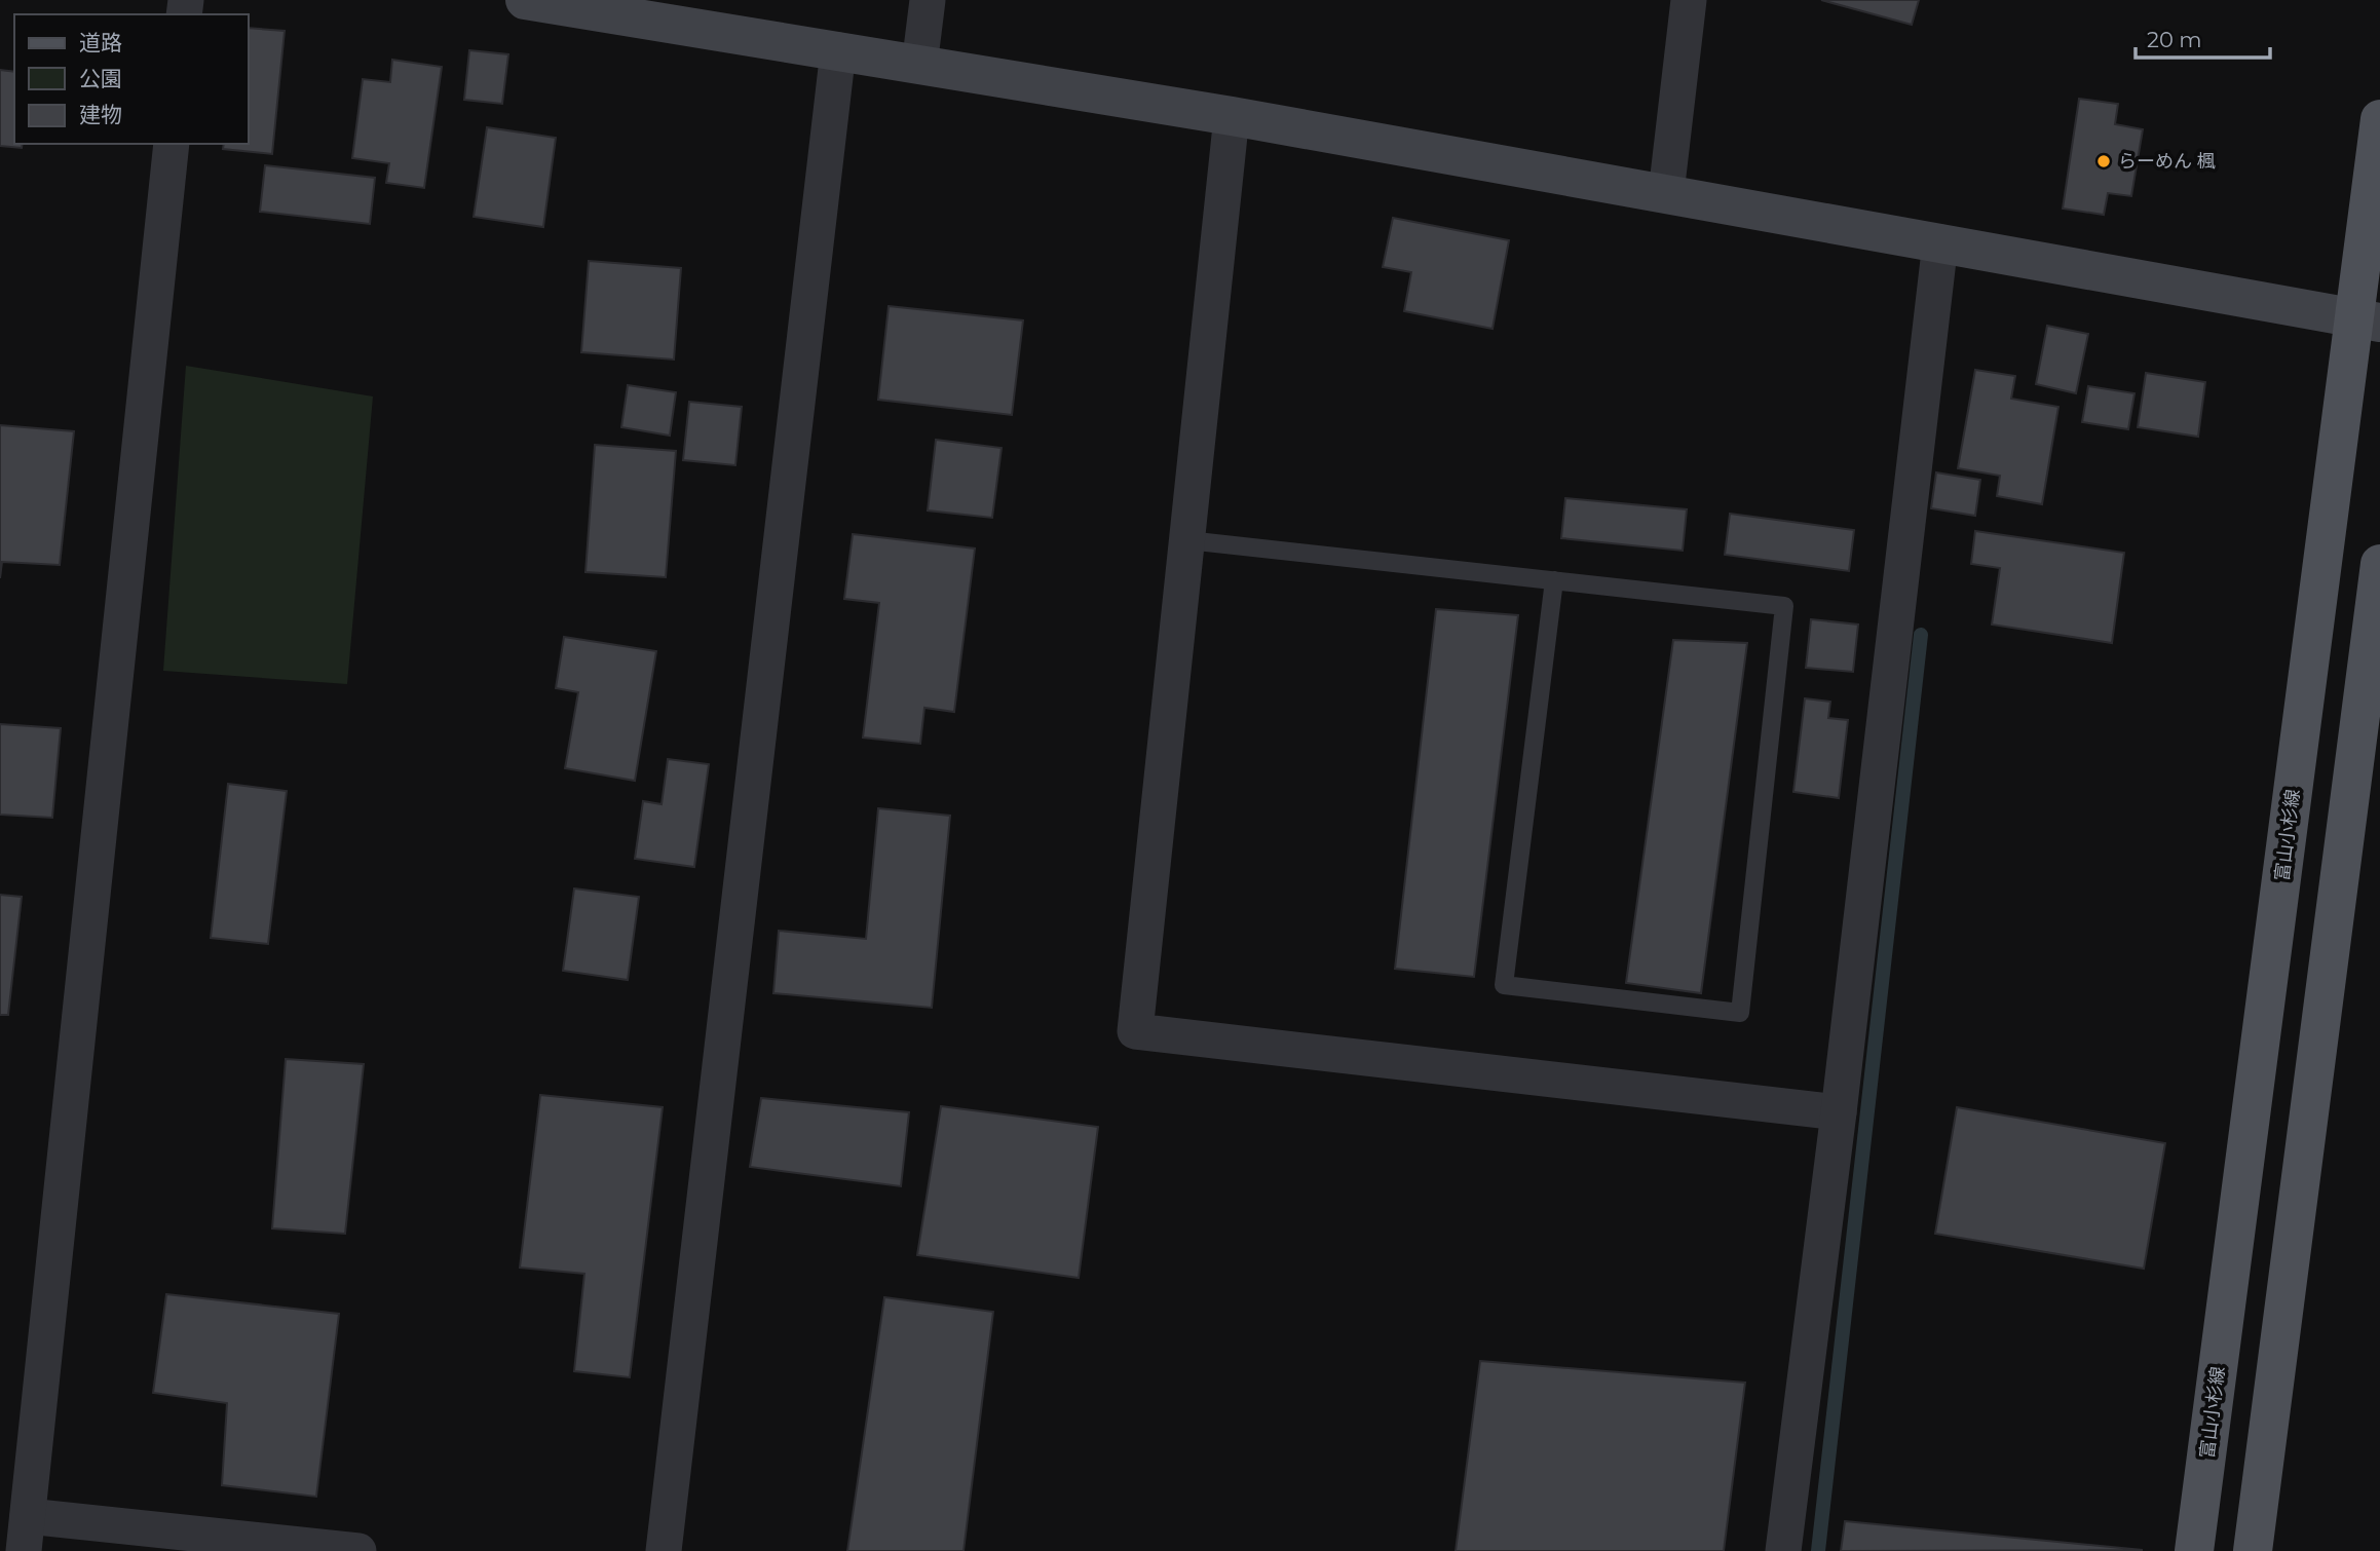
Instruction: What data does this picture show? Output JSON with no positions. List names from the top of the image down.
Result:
{
  "streets": {
    "main road": ["富山小杉線"]
  },
  "places": ["らーめん 楓"],
  "legend": ["道路", "公園", "建物"],
  "scale_bar": "20 m"
}
